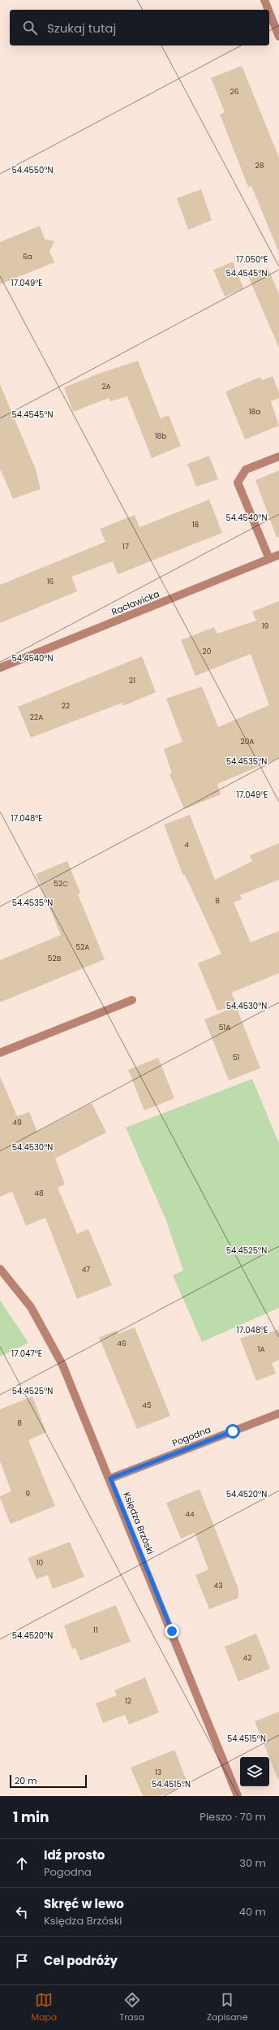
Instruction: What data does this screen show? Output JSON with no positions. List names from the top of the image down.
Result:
{
  "streets": {
    "street": ["Racławicka", "Pogodna", "Księdza Brzóski"]
  },
  "crossings": [
    ["Pogodna", "Księdza Brzóski"]
  ],
  "house_numbers": [
    "26",
    "28",
    "6a",
    "2A",
    "18a",
    "18b",
    "18",
    "17",
    "16",
    "19",
    "20",
    "21",
    "22",
    "22A",
    "20A",
    "4",
    "52C",
    "8",
    "52A",
    "52B",
    "51A",
    "51",
    "49",
    "48",
    "47",
    "46",
    "1A",
    "45",
    "8",
    "9",
    "44",
    "10",
    "43",
    "11",
    "42",
    "12",
    "13"
  ],
  "scale_bar": "20 m",
  "page": {
    "search": "Szukaj tutaj",
    "scale": "20 m",
    "heading": ["1 min", "Pieszo · 70 m"],
    "list": [
      ["Idź prosto", "Pogodna", "30 m"],
      ["Skręć w lewo", "Księdza Brzóski", "40 m"],
      "Cel podróży"
    ],
    "nav": ["Mapa", "Trasa", "Zapisane"]
  },
  "coordinates": [
    "54.4550°N",
    "17.050°E",
    "54.4545°N",
    "17.049°E",
    "54.4540°N",
    "54.4535°N",
    "17.048°E",
    "54.4530°N",
    "54.4525°N",
    "17.047°E",
    "54.4520°N",
    "54.4515°N"
  ]
}
